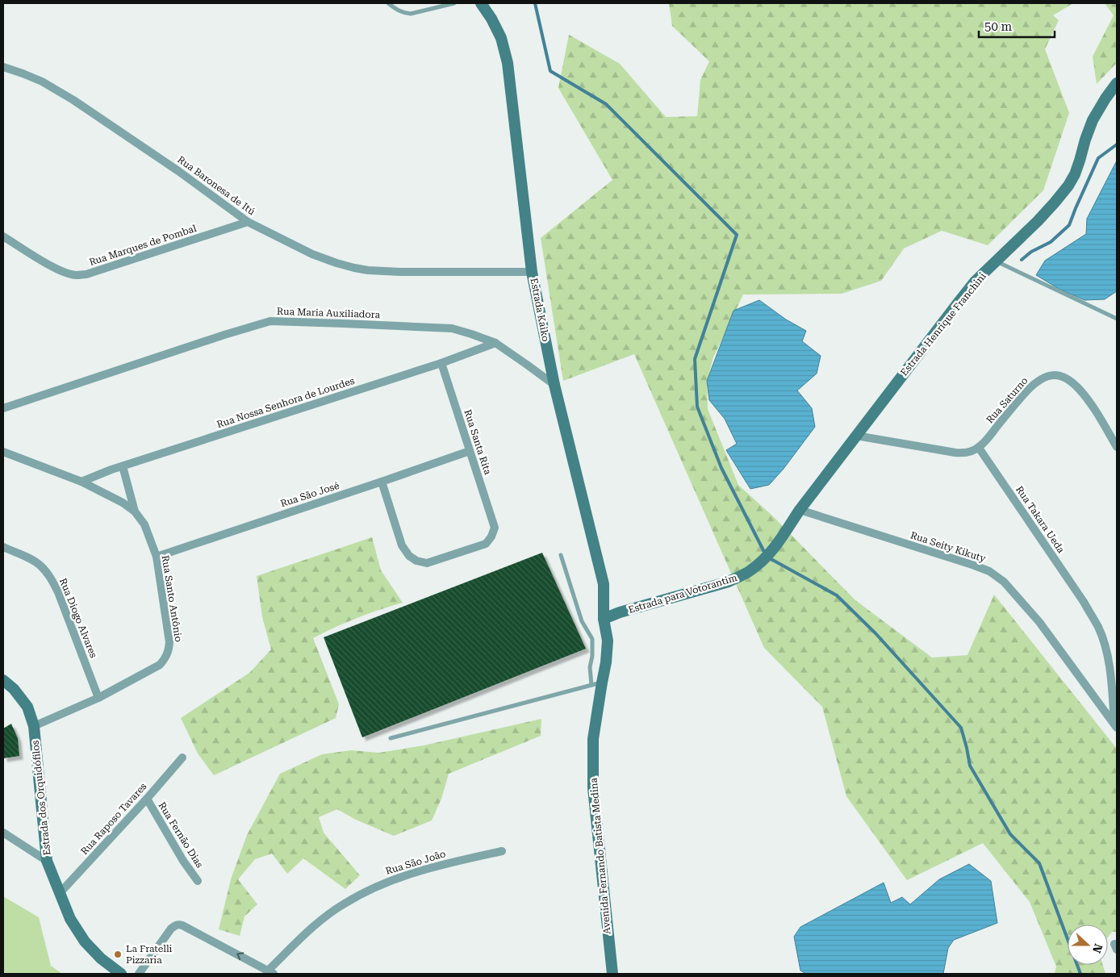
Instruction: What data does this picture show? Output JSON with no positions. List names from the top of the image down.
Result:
{
  "streets": {
    "street": [
      "Rua Baronesa de Itú",
      "Rua Marques de Pombal",
      "Estrada Kaiko",
      "Rua Maria Auxiliadora",
      "Estrada Henrique Franchini",
      "Rua Saturno",
      "Rua Nossa Senhora de Lourdes",
      "Rua Santa Rita",
      "Rua São José",
      "Rua Takara Ueda",
      "Rua Seity Kikuty",
      "Estrada para Votorantim",
      "Rua Santo Antônio",
      "Rua Diogo Alvares",
      "Estrada dos Orquidófilos",
      "Rua Raposo Tavares",
      "Rua Fernão Dias",
      "Avenida Fernando Batista Medina",
      "Rua São João"
    ]
  },
  "crossings": [
    ["Rua Baronesa de Itú", "Rua Marques de Pombal"],
    ["Rua Baronesa de Itú", "Estrada Kaiko"],
    ["Estrada Kaiko", "Rua Maria Auxiliadora"],
    ["Estrada Kaiko", "Estrada para Votorantim"],
    ["Estrada Kaiko", "Avenida Fernando Batista Medina"],
    ["Rua Maria Auxiliadora", "Rua Nossa Senhora de Lourdes"],
    ["Estrada Henrique Franchini", "Rua Seity Kikuty"],
    ["Estrada Henrique Franchini", "Estrada para Votorantim"],
    ["Rua Saturno", "Rua Takara Ueda"],
    ["Rua Nossa Senhora de Lourdes", "Rua Santa Rita"],
    ["Rua Nossa Senhora de Lourdes", "Rua Santo Antônio"],
    ["Rua Santa Rita", "Rua São José"],
    ["Rua São José", "Rua Santo Antônio"],
    ["Rua Takara Ueda", "Rua Seity Kikuty"],
    ["Estrada para Votorantim", "Avenida Fernando Batista Medina"],
    ["Rua Santo Antônio", "Rua Diogo Alvares"],
    ["Estrada dos Orquidófilos", "Rua Raposo Tavares"],
    ["Rua Raposo Tavares", "Rua Fernão Dias"]
  ],
  "places": ["La Fratelli Pizzaria"],
  "scale_bar": "50 m",
  "north": "right"
}
